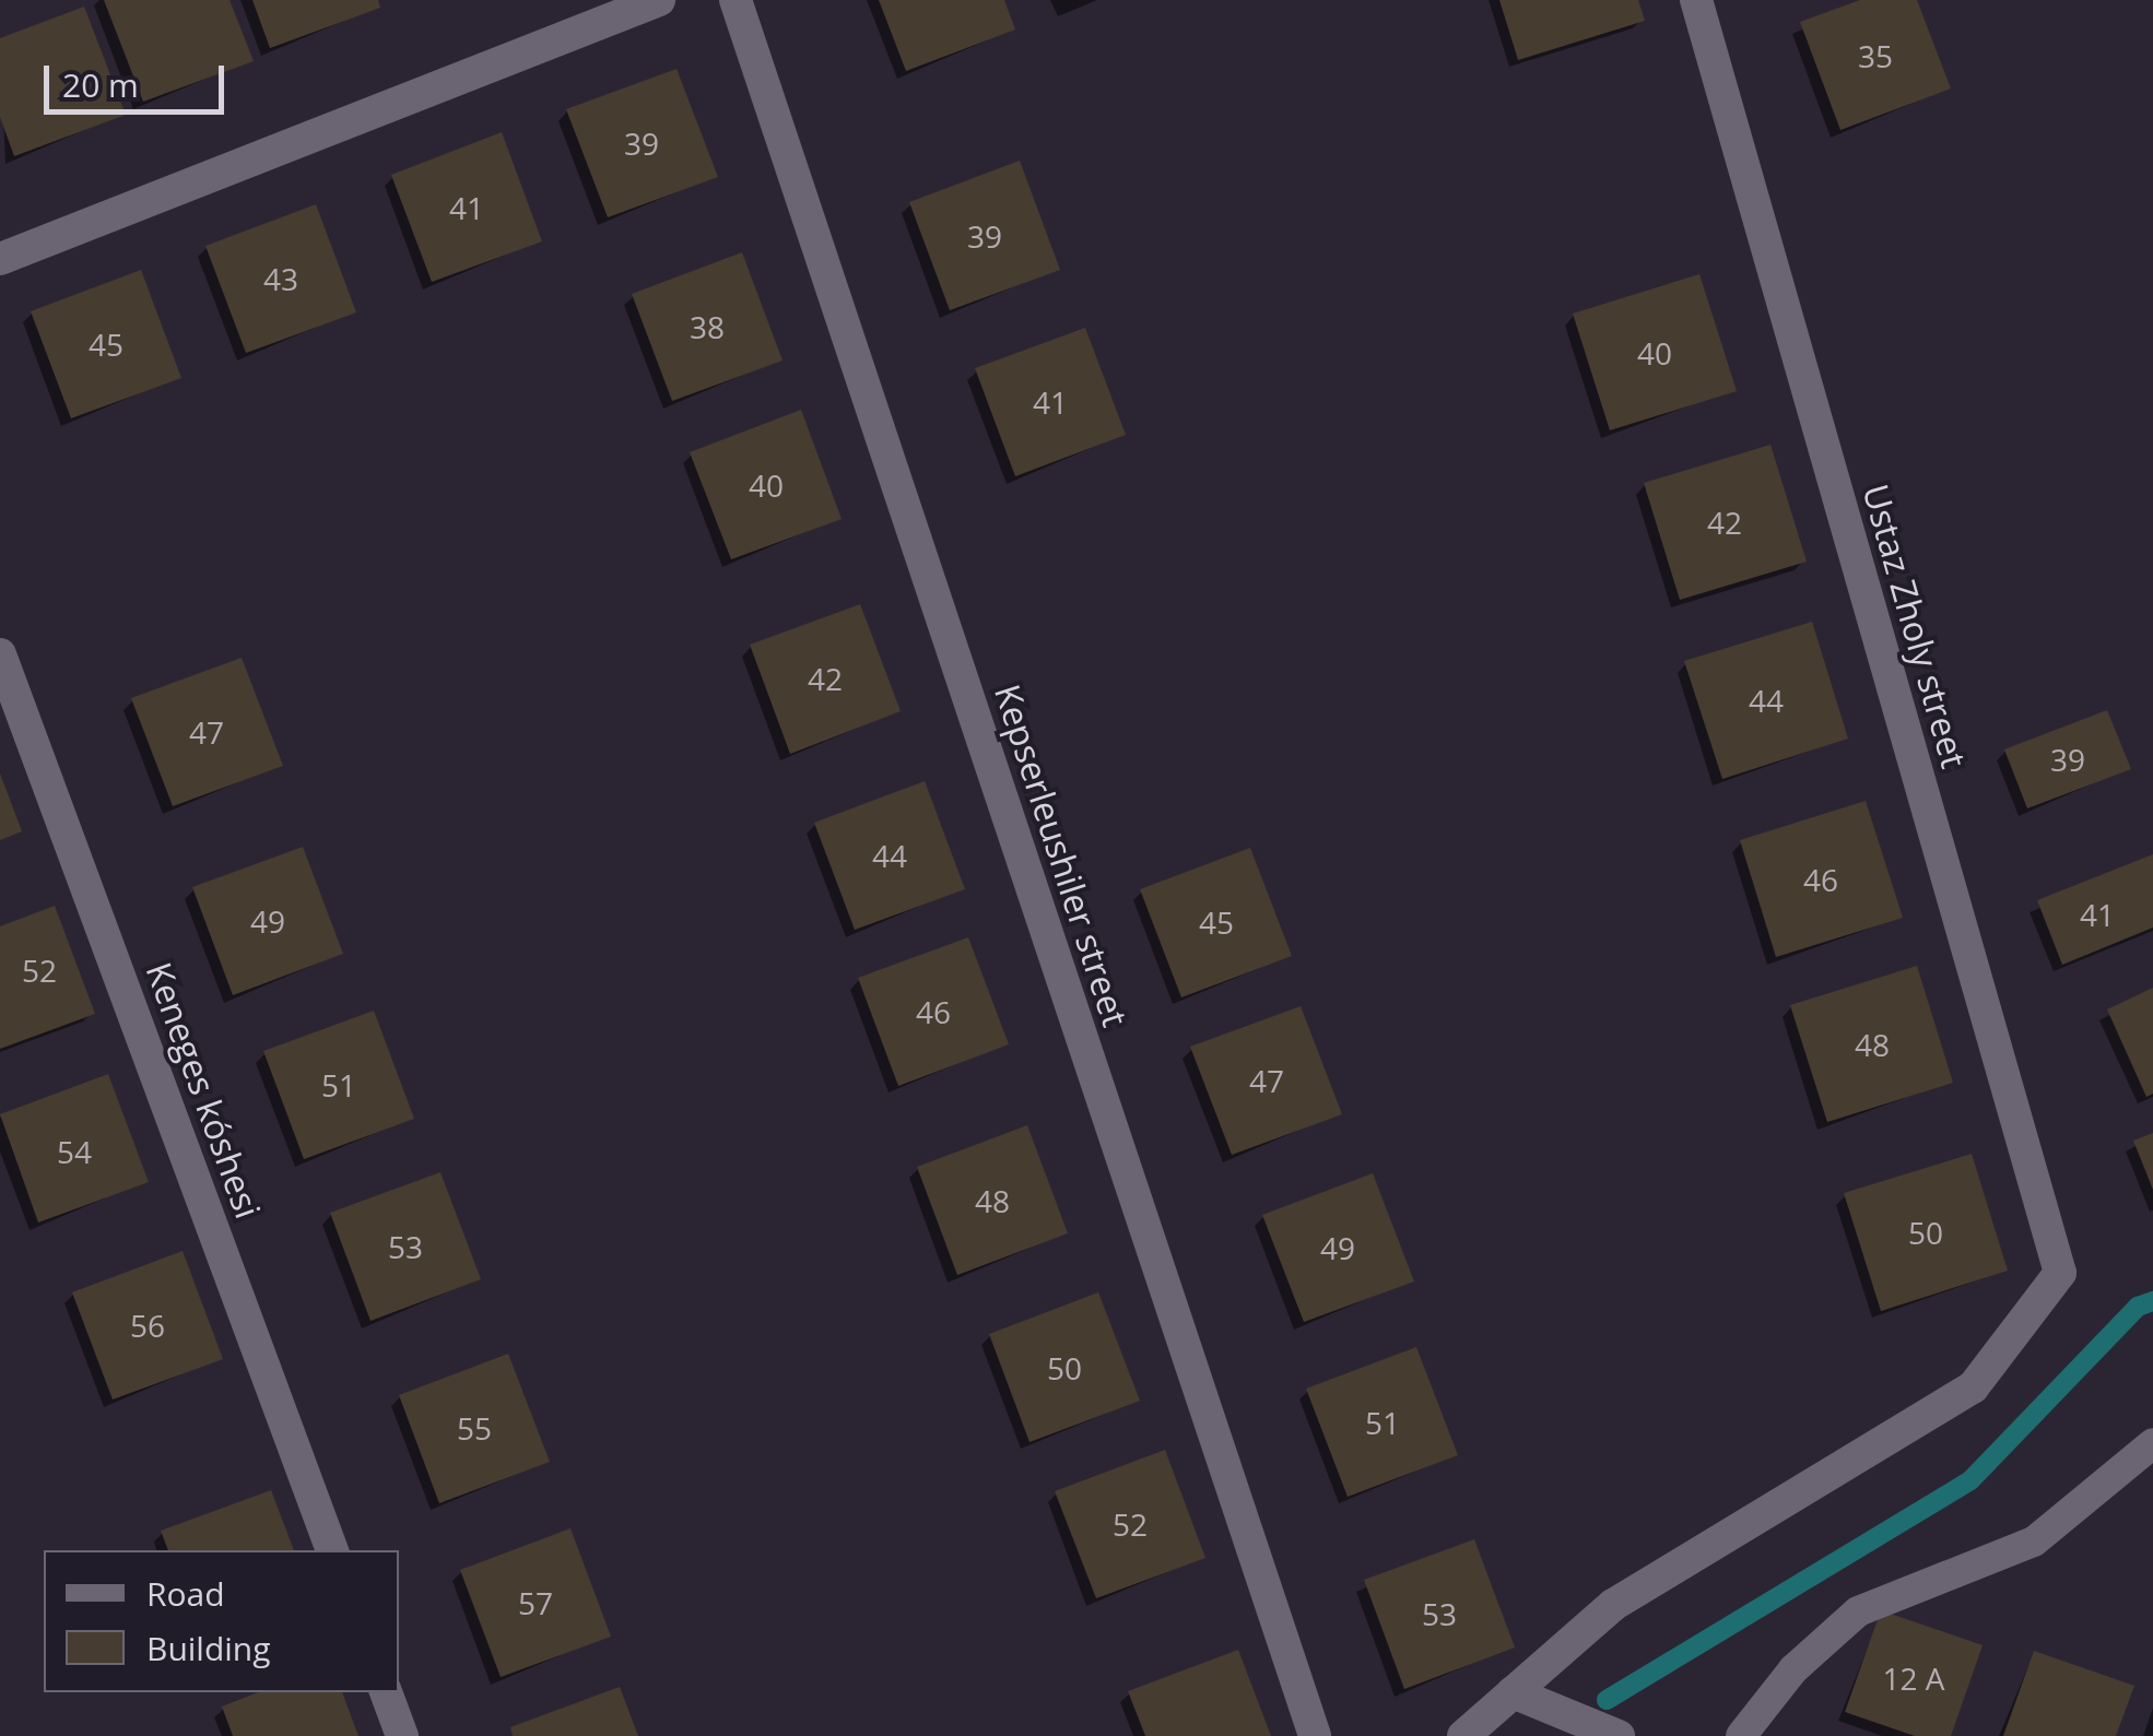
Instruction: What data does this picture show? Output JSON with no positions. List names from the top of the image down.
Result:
{
  "streets": {
    "street": ["Ustaz Zholy street", "Kepserleushiler street", "Keneges kóshesi"]
  },
  "house_numbers": [
    "35",
    "39",
    "41",
    "39",
    "43",
    "38",
    "45",
    "40",
    "41",
    "40",
    "42",
    "42",
    "44",
    "47",
    "39",
    "44",
    "46",
    "41",
    "49",
    "45",
    "52",
    "46",
    "48",
    "47",
    "51",
    "54",
    "48",
    "50",
    "53",
    "49",
    "56",
    "50",
    "51",
    "55",
    "52",
    "57",
    "53",
    "12 А"
  ],
  "legend": ["Road", "Building"],
  "scale_bar": "20 m"
}
